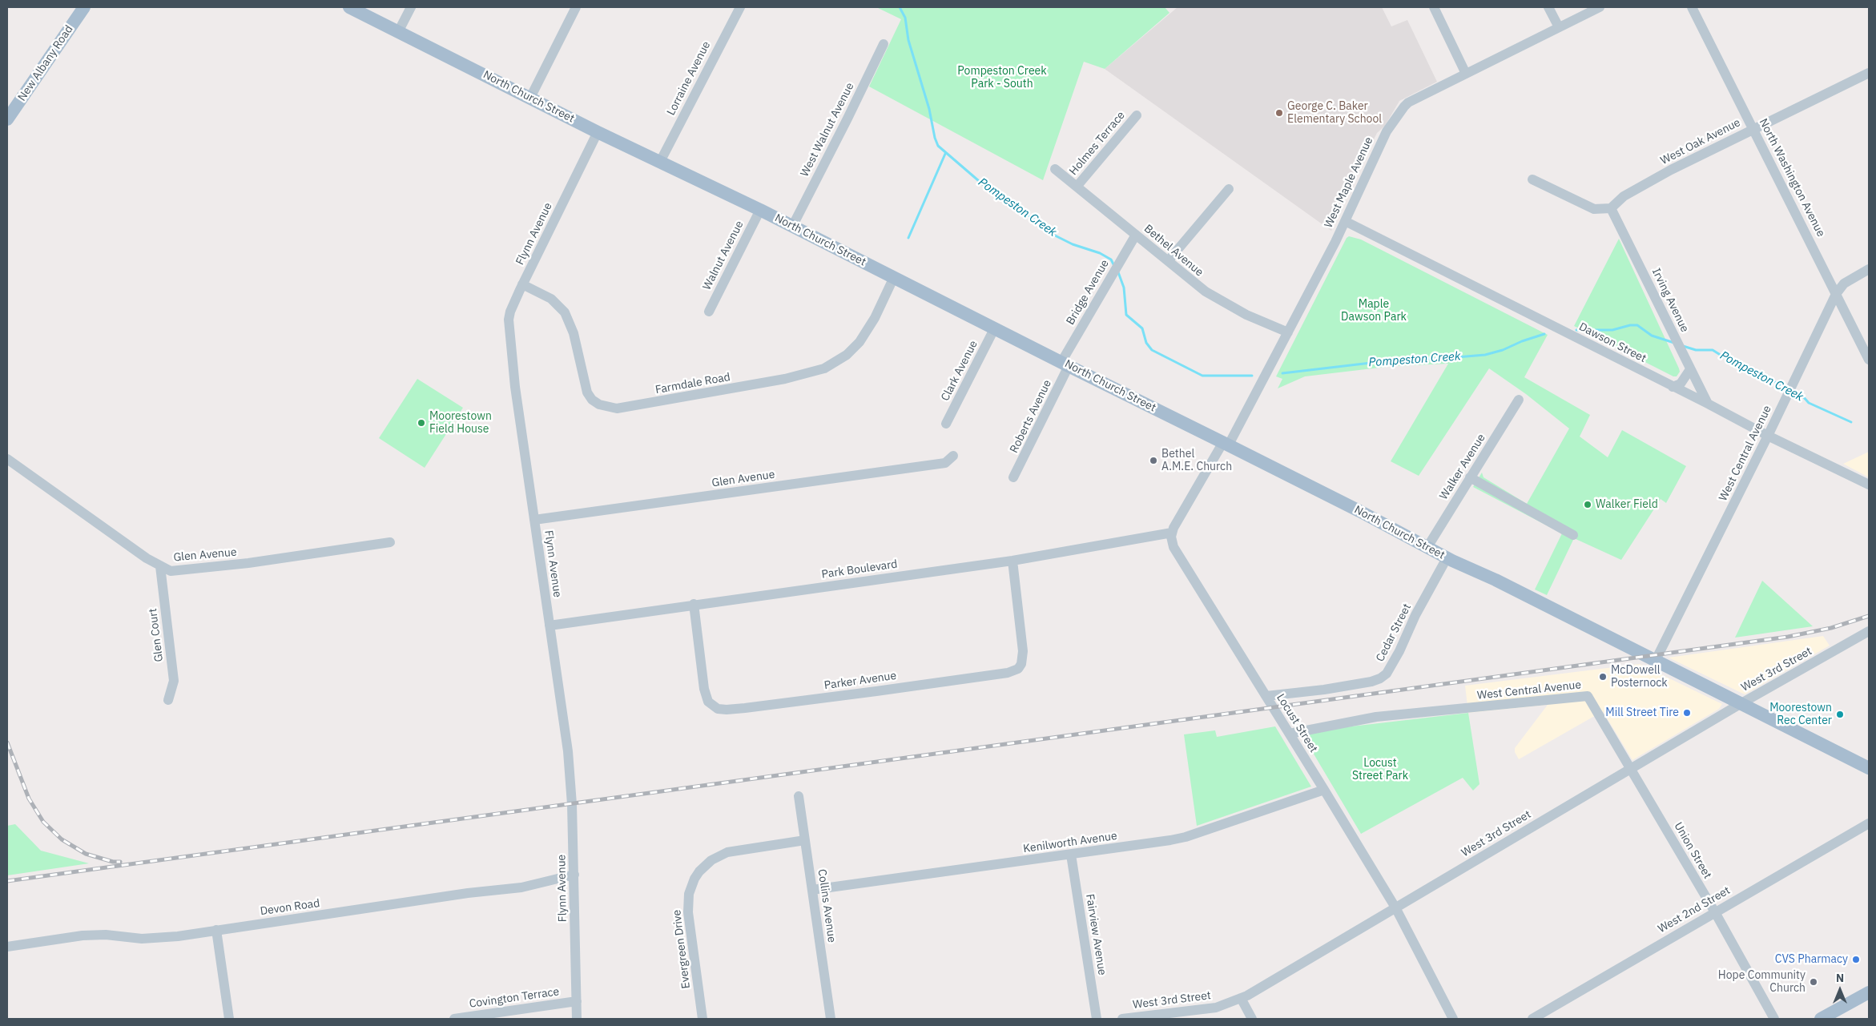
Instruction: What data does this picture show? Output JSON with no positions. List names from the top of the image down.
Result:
{
  "streets": {
    "main road": ["New Albany Road", "North Church Street"],
    "street": [
      "Lorraine Avenue",
      "West Walnut Avenue",
      "West Oak Avenue",
      "Holmes Terrace",
      "North Washington Avenue",
      "West Maple Avenue",
      "Flynn Avenue",
      "Bethel Avenue",
      "Walnut Avenue",
      "Bridge Avenue",
      "Irving Avenue",
      "Dawson Street",
      "Clark Avenue",
      "Farmdale Road",
      "Roberts Avenue",
      "West Central Avenue",
      "Walker Avenue",
      "Glen Avenue",
      "Park Boulevard",
      "Cedar Street",
      "Glen Court",
      "West 3rd Street",
      "Parker Avenue",
      "Locust Street",
      "Kenilworth Avenue",
      "Union Street",
      "Collins Avenue",
      "Devon Road",
      "West 2nd Street",
      "Fairview Avenue",
      "Evergreen Drive",
      "Covington Terrace"
    ]
  },
  "crossings": [
    ["Lorraine Avenue", "North Church Street"],
    ["North Church Street", "West Walnut Avenue"],
    ["North Church Street", "West Maple Avenue"],
    ["North Church Street", "Flynn Avenue"],
    ["North Church Street", "Walnut Avenue"],
    ["North Church Street", "Bridge Avenue"],
    ["North Church Street", "Clark Avenue"],
    ["North Church Street", "Farmdale Road"],
    ["North Church Street", "Roberts Avenue"],
    ["North Church Street", "West Central Avenue"],
    ["North Church Street", "Walker Avenue"],
    ["North Church Street", "Cedar Street"],
    ["North Church Street", "West 3rd Street"],
    ["West Oak Avenue", "North Washington Avenue"],
    ["West Oak Avenue", "Irving Avenue"],
    ["Holmes Terrace", "Bethel Avenue"],
    ["North Washington Avenue", "West Central Avenue"],
    ["West Maple Avenue", "Bethel Avenue"],
    ["West Maple Avenue", "Dawson Street"],
    ["Flynn Avenue", "Farmdale Road"],
    ["Flynn Avenue", "Glen Avenue"],
    ["Flynn Avenue", "Park Boulevard"],
    ["Flynn Avenue", "Devon Road"],
    ["Flynn Avenue", "Covington Terrace"],
    ["Bethel Avenue", "Bridge Avenue"],
    ["Bridge Avenue", "Roberts Avenue"],
    ["Irving Avenue", "Dawson Street"],
    ["Dawson Street", "West Central Avenue"],
    ["West Central Avenue", "Locust Street"],
    ["West Central Avenue", "Union Street"],
    ["Glen Avenue", "Glen Court"],
    ["Park Boulevard", "Parker Avenue"],
    ["Park Boulevard", "Locust Street"],
    ["Cedar Street", "Locust Street"],
    ["West 3rd Street", "Locust Street"],
    ["West 3rd Street", "Union Street"],
    ["Locust Street", "Kenilworth Avenue"],
    ["Kenilworth Avenue", "Collins Avenue"],
    ["Kenilworth Avenue", "Fairview Avenue"],
    ["Union Street", "West 2nd Street"],
    ["Collins Avenue", "Evergreen Drive"]
  ],
  "water": ["Pompeston Creek"],
  "parks": ["Pompeston Creek Park - South", "Maple Dawson Park", "Locust Street Park"],
  "places": [
    "George C. Baker Elementary School",
    "Moorestown Field House",
    "Bethel A.M.E. Church",
    "Walker Field",
    "McDowell Posternock",
    "Mill Street Tire",
    "Moorestown Rec Center",
    "CVS Pharmacy",
    "Hope Community Church"
  ],
  "north": "top"
}
